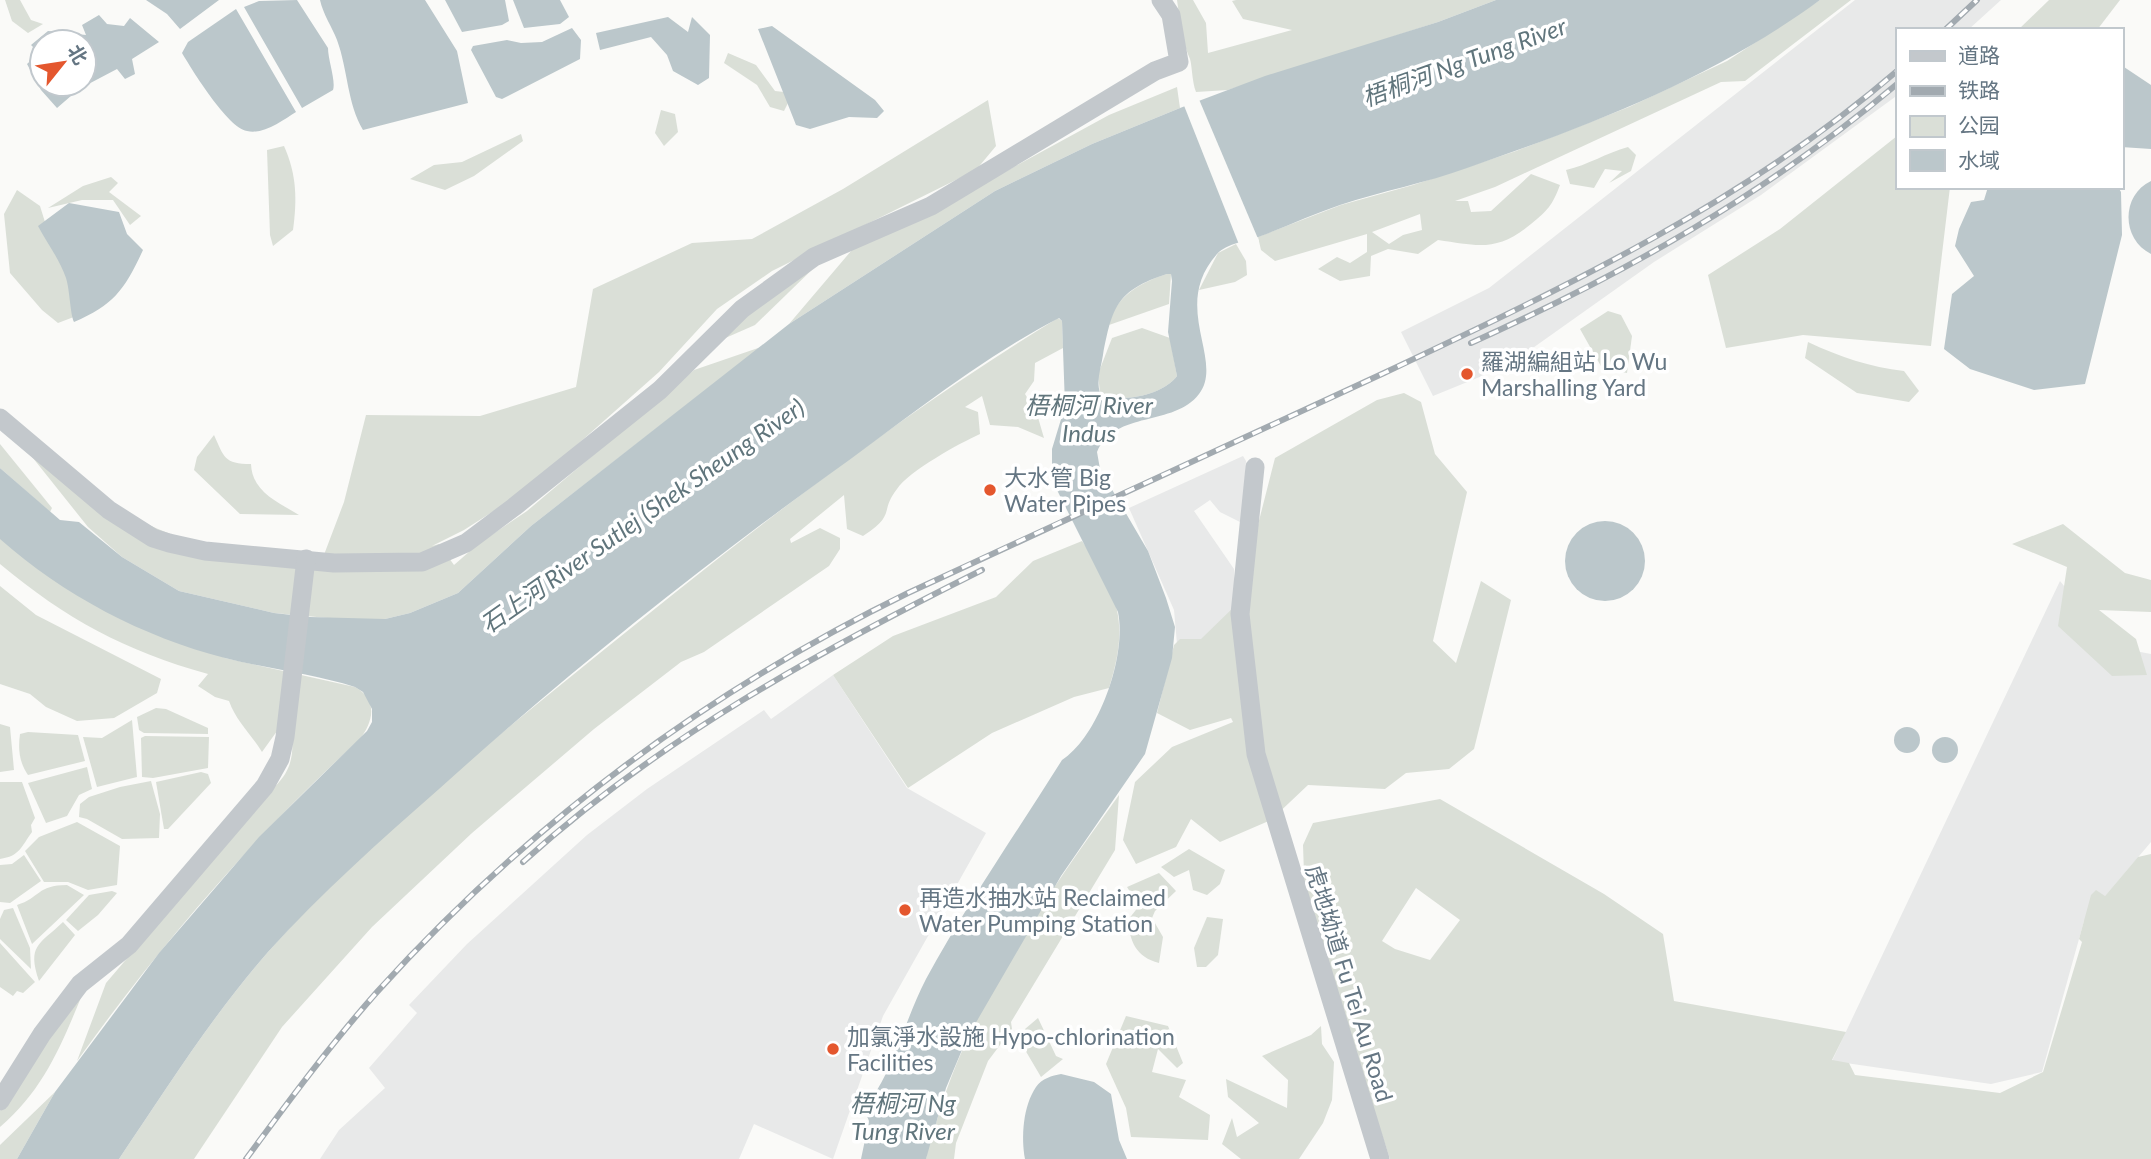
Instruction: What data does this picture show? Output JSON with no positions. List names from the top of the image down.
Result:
{
  "streets": {
    "street": ["虎地坳道 Fu Tei Au Road"]
  },
  "water": ["梧桐河 Ng Tung River", "梧桐河 River Indus", "石上河 River Sutlej (Shek Sheung River)"],
  "places": [
    "羅湖編組站 Lo Wu Marshalling Yard",
    "大水管 Big Water Pipes",
    "再造水抽水站 Reclaimed Water Pumping Station",
    "加氯淨水設施 Hypo-chlorination Facilities"
  ],
  "legend": [
    "道路",
    "铁路",
    "公园",
    "水域"
  ],
  "north": "top right"
}
